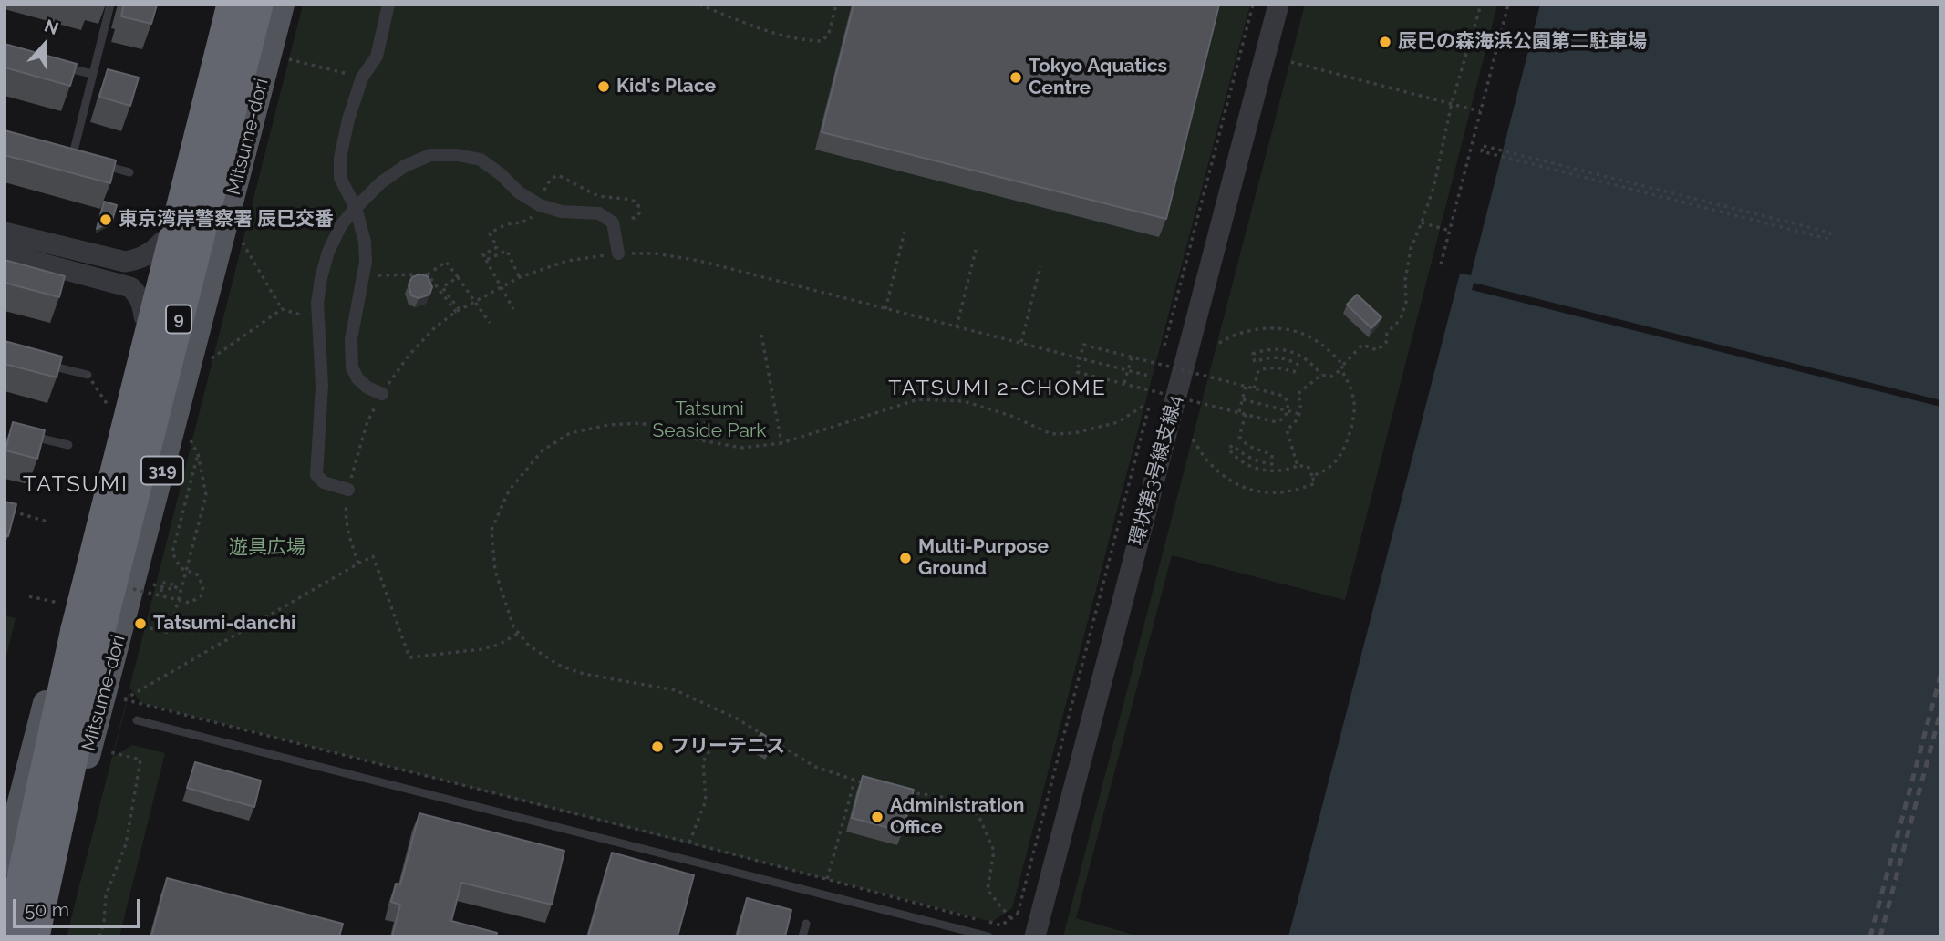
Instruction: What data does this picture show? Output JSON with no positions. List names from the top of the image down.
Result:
{
  "streets": {
    "highway": ["9"],
    "main road": ["Mitsume-dori", "319"],
    "street": ["環状第3号線支線4"]
  },
  "districts": ["TATSUMI 2-CHOME", "TATSUMI"],
  "parks": ["Tatsumi Seaside Park", "遊具広場"],
  "places": [
    "辰巳の森海浜公園第二駐車場",
    "Tokyo Aquatics Centre",
    "Kid's Place",
    "東京湾岸警察署 辰巳交番",
    "Multi-Purpose Ground",
    "Tatsumi-danchi",
    "フリーテニス",
    "Administration Office"
  ],
  "scale_bar": "50 m",
  "north": "top"
}
